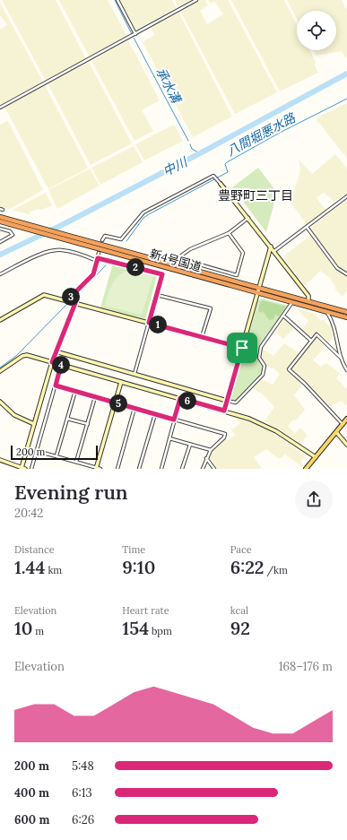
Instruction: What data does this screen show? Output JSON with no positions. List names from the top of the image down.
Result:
{
  "streets": {
    "highway": ["新4号国道"]
  },
  "districts": ["豊野町三丁目"],
  "water": ["承水溝", "八間堀悪水路", "中川"],
  "scale_bar": "200 m",
  "page": {
    "pins": [
      "2",
      "3",
      "1",
      "4",
      "6",
      "5"
    ],
    "scale": "200 m",
    "heading": ["Evening run", "20:42"],
    "stats": [
      ["Distance", "1.44 km"],
      ["Time", "9:10"],
      ["Pace", "6:22 /km"],
      ["Elevation", "10 m"],
      ["Heart rate", "154 bpm"],
      ["kcal", "92"]
    ],
    "chart": ["Elevation", "168–176 m"],
    "list": [
      {
        "name": "200 m",
        "note": "5:48"
      },
      {
        "name": "400 m",
        "note": "6:13"
      },
      {
        "name": "600 m",
        "note": "6:26"
      }
    ]
  }
}
